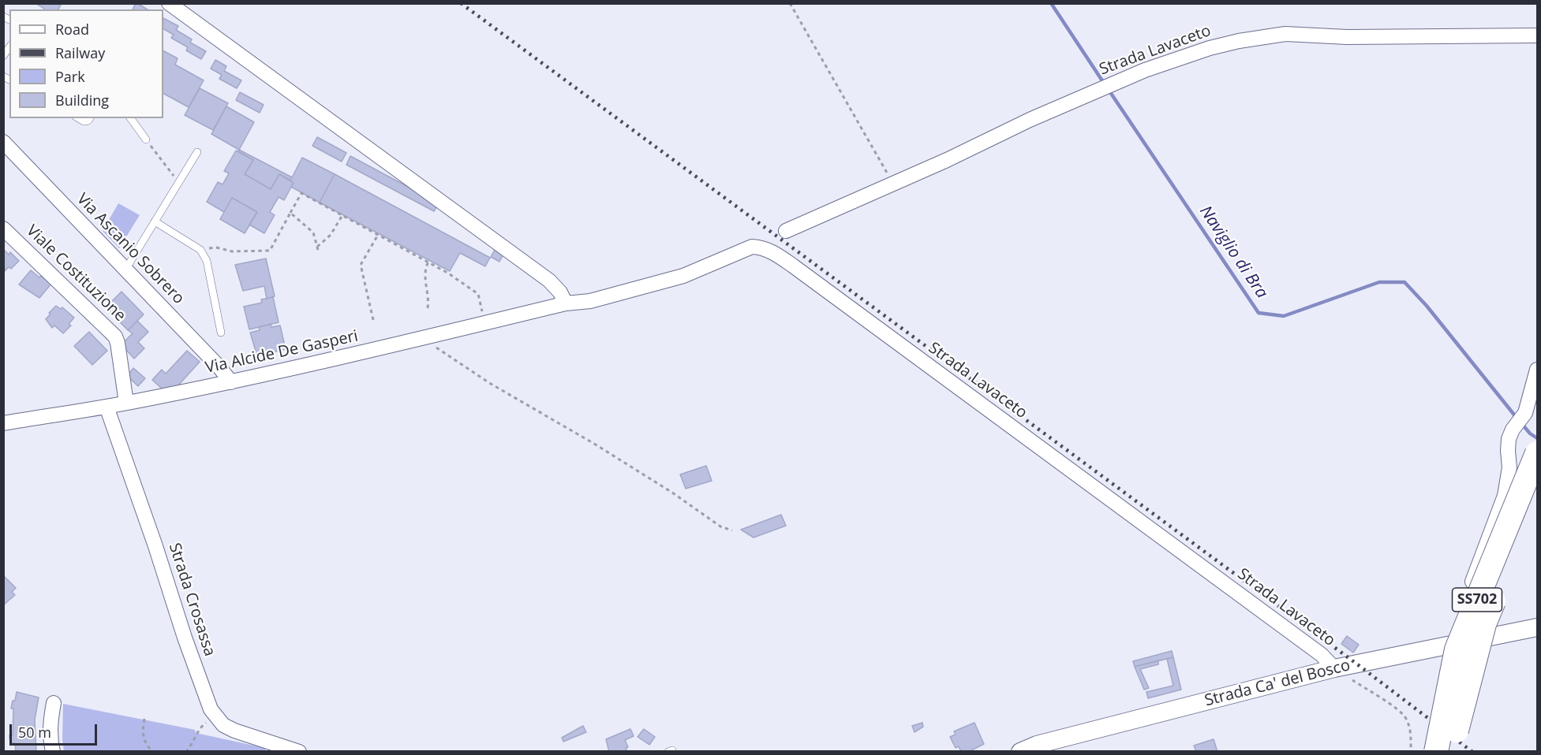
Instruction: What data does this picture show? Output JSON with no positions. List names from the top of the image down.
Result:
{
  "streets": {
    "highway": ["SS702"],
    "street": [
      "Strada Lavaceto",
      "Via Ascanio Sobrero",
      "Viale Costituzione",
      "Via Alcide De Gasperi",
      "Strada Crosassa",
      "Strada Ca' del Bosco"
    ]
  },
  "crossings": [
    ["Strada Lavaceto", "Via Alcide De Gasperi"],
    ["Strada Lavaceto", "Strada Ca' del Bosco"],
    ["Via Ascanio Sobrero", "Via Alcide De Gasperi"],
    ["Viale Costituzione", "Via Alcide De Gasperi"],
    ["Via Alcide De Gasperi", "Strada Crosassa"]
  ],
  "water": ["Naviglio di Bra"],
  "legend": [
    "Road",
    "Railway",
    "Park",
    "Building"
  ],
  "scale_bar": "50 m"
}
